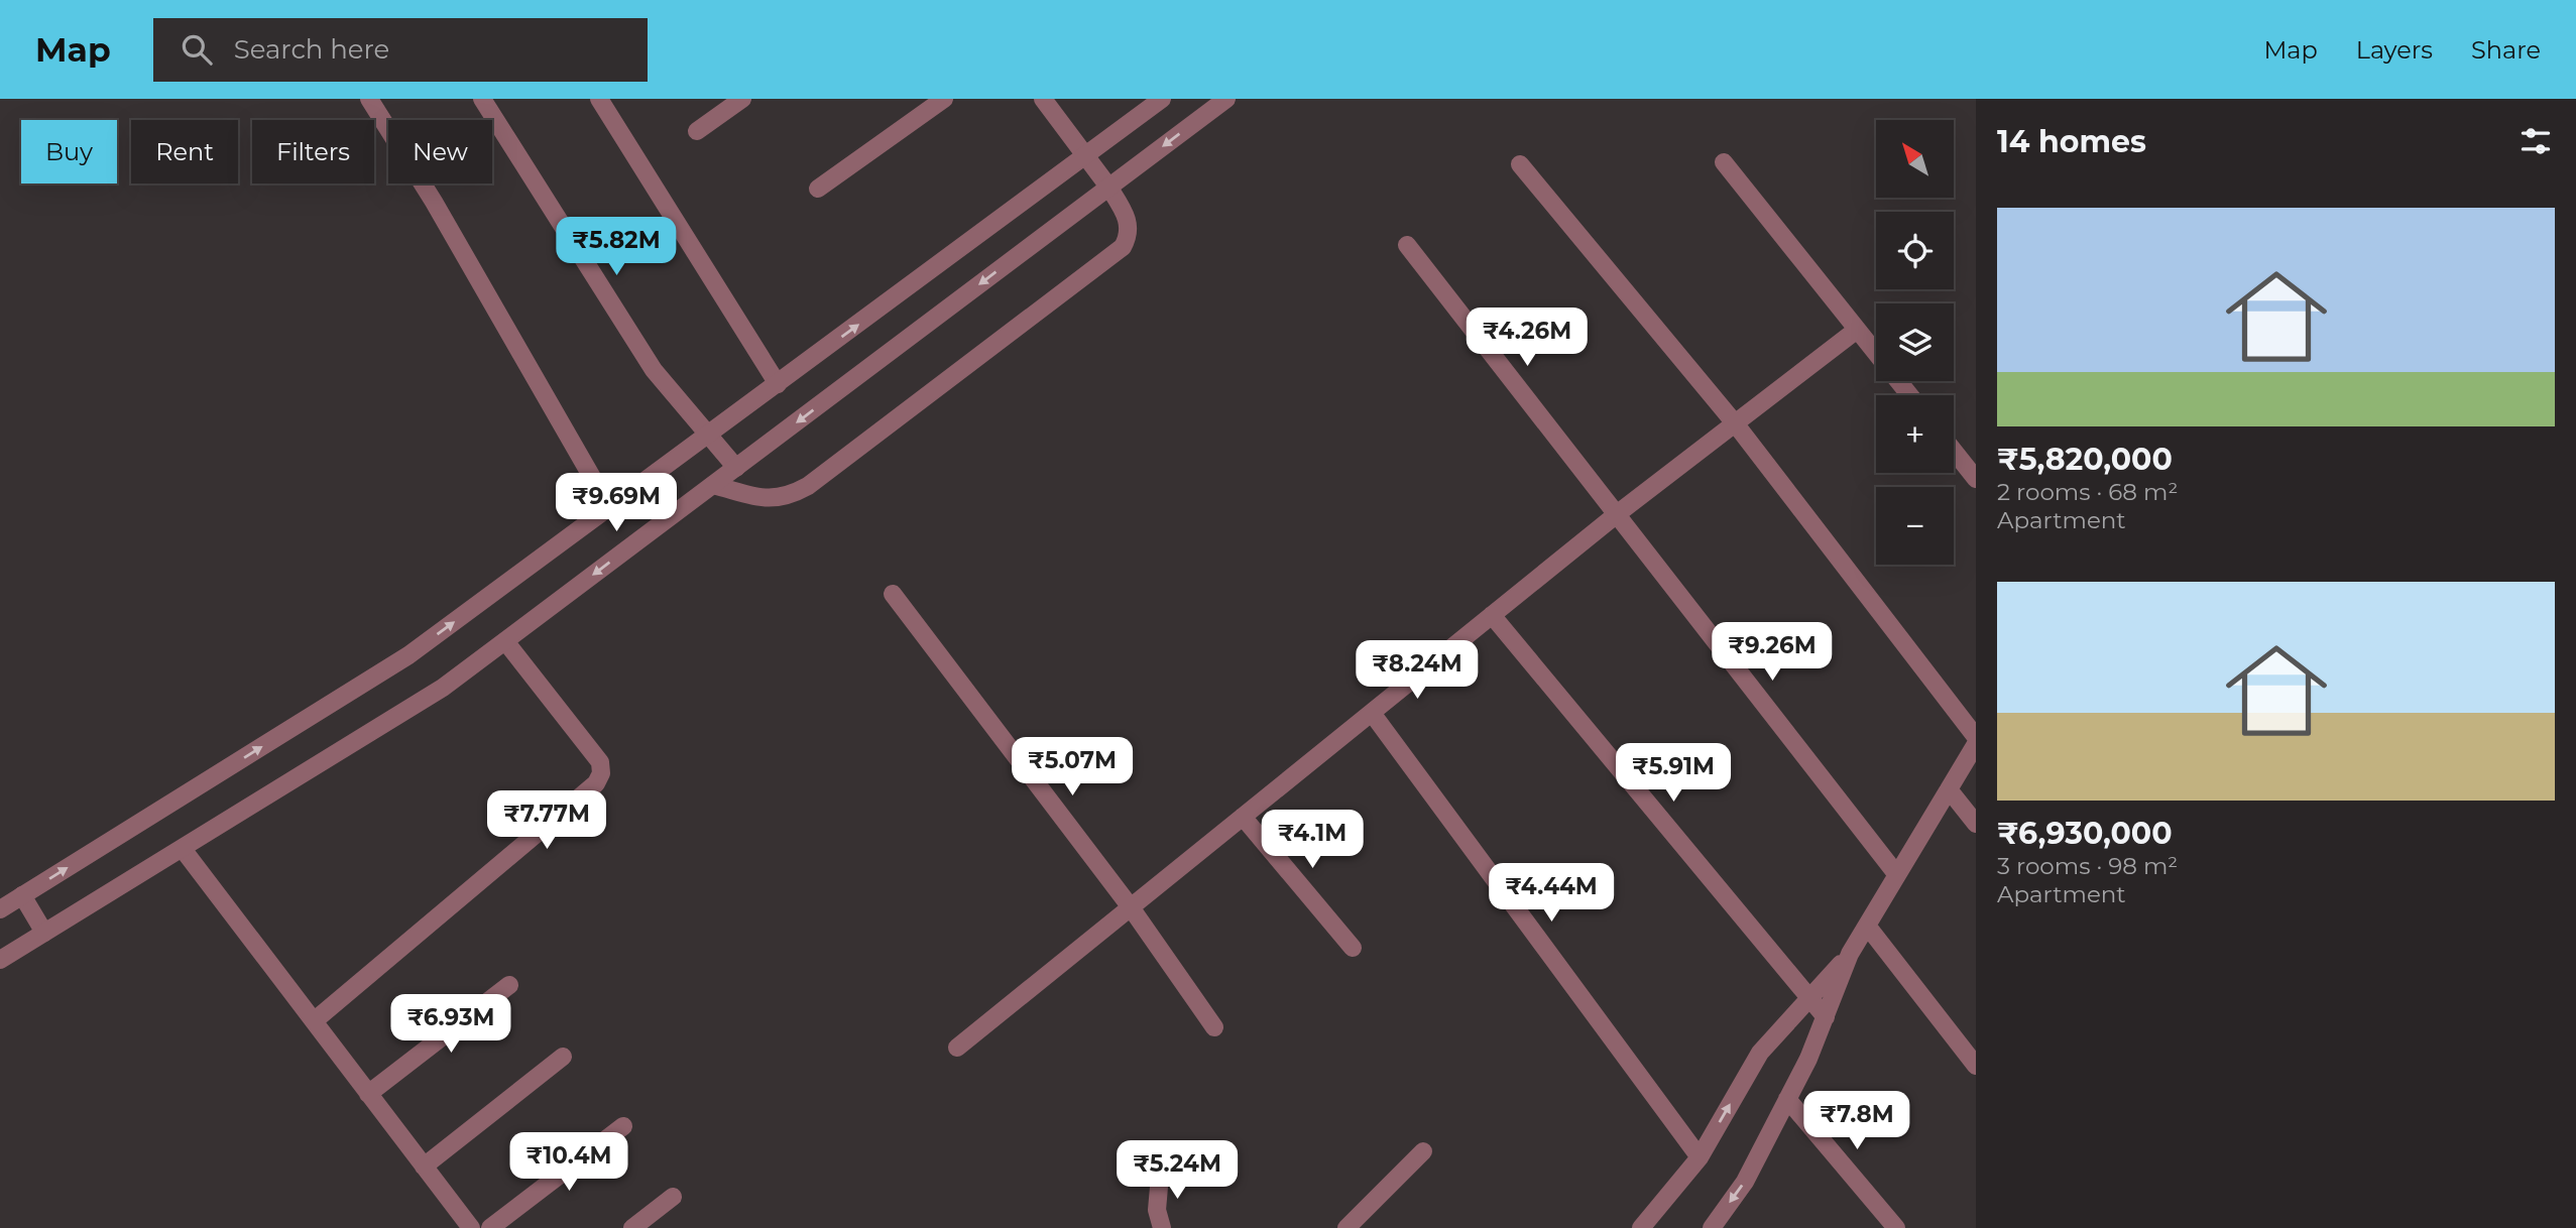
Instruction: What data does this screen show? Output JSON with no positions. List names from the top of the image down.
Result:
{
  "north": "top left",
  "page": {
    "header": "Map",
    "search": "Search here",
    "nav": ["Map", "Layers", "Share"],
    "heading": "14 homes",
    "map_buttons": ["+", "−"],
    "chip": [
      "Buy",
      "Rent",
      "Filters",
      "New"
    ],
    "list": [
      {
        "name": "₹5,820,000",
        "note": "2 rooms · 68 m² · Apartment"
      },
      {
        "name": "₹6,930,000",
        "note": "3 rooms · 98 m² · Apartment"
      }
    ],
    "price": [
      "₹5.82M",
      "₹4.26M",
      "₹9.69M",
      "₹9.26M",
      "₹8.24M",
      "₹5.07M",
      "₹5.91M",
      "₹7.77M",
      "₹4.1M",
      "₹4.44M",
      "₹6.93M",
      "₹7.8M",
      "₹10.4M",
      "₹5.24M"
    ]
  }
}
